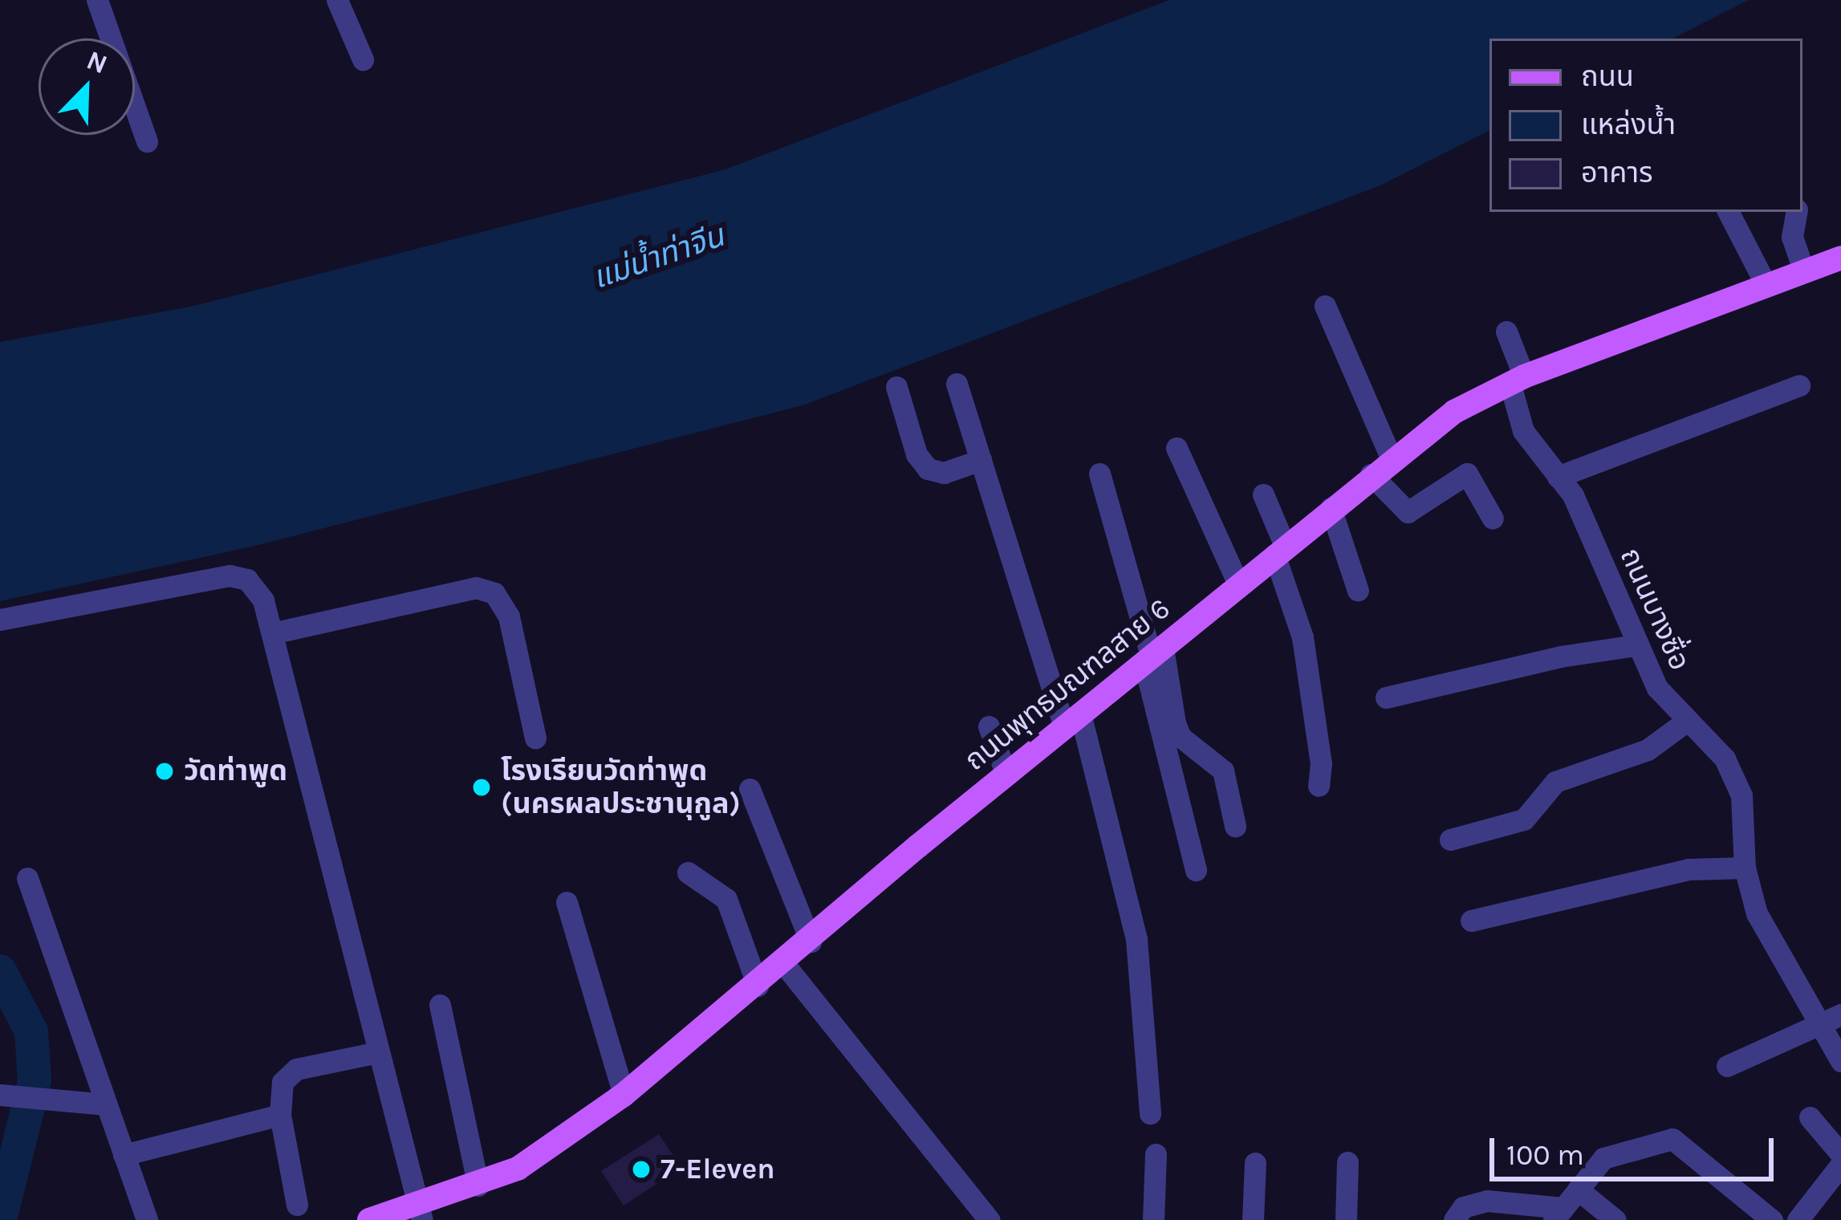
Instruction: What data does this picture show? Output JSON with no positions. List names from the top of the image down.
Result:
{
  "streets": {
    "main road": ["ถนนพุทธมณฑลสาย 6"],
    "street": ["ถนนบางซื่อ"]
  },
  "crossings": [
    ["ถนนบางซื่อ", "ถนนพุทธมณฑลสาย 6"]
  ],
  "water": ["แม่น้ำท่าจีน"],
  "places": ["วัดท่าพูด", "โรงเรียนวัดท่าพูด (นครผลประชานุกูล)", "7-Eleven"],
  "legend": ["ถนน", "แหล่งน้ำ", "อาคาร"],
  "scale_bar": "100 m",
  "north": "top right"
}
